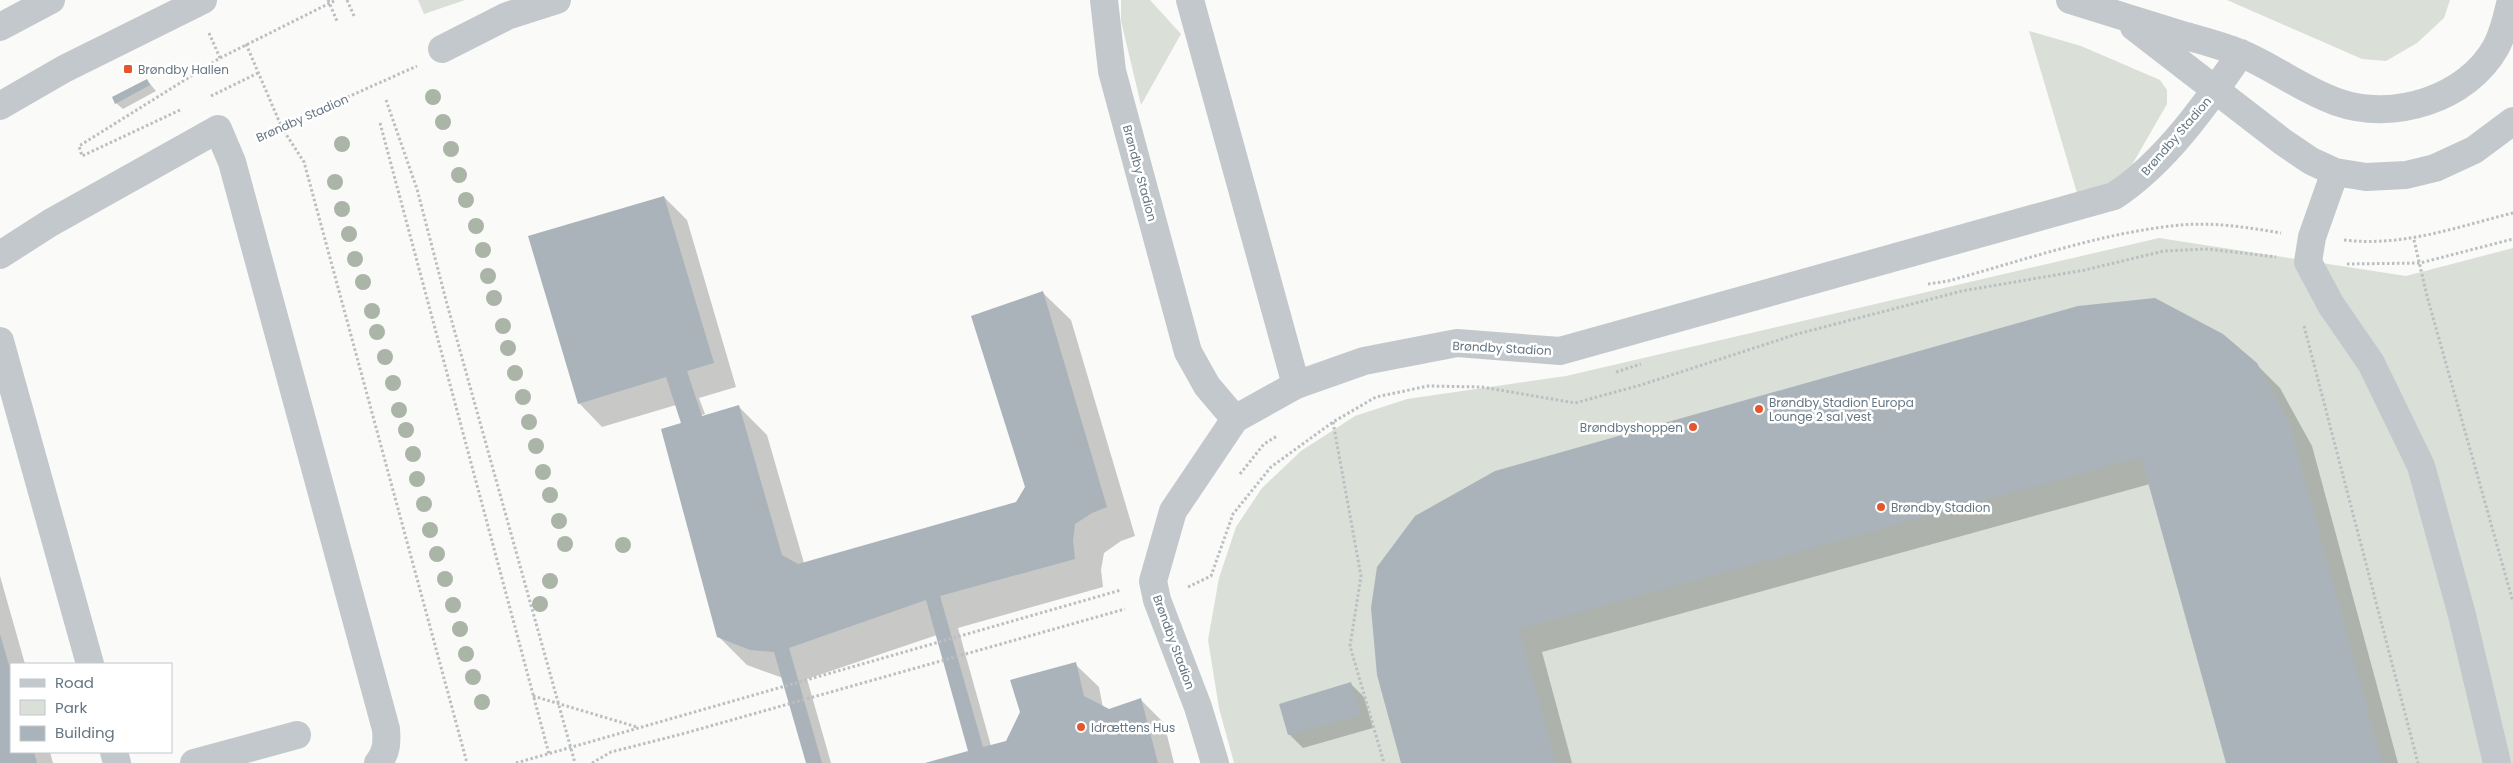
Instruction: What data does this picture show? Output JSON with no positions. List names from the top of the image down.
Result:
{
  "streets": {
    "street": ["Brøndby Stadion"]
  },
  "places": {
    "transit": ["Brøndby Hallen"],
    "other": [
      "Brøndby Stadion Europa Lounge 2 sal vest",
      "Brøndbyshoppen",
      "Brøndby Stadion",
      "Idrættens Hus"
    ]
  },
  "legend": ["Road", "Park", "Building"]
}
